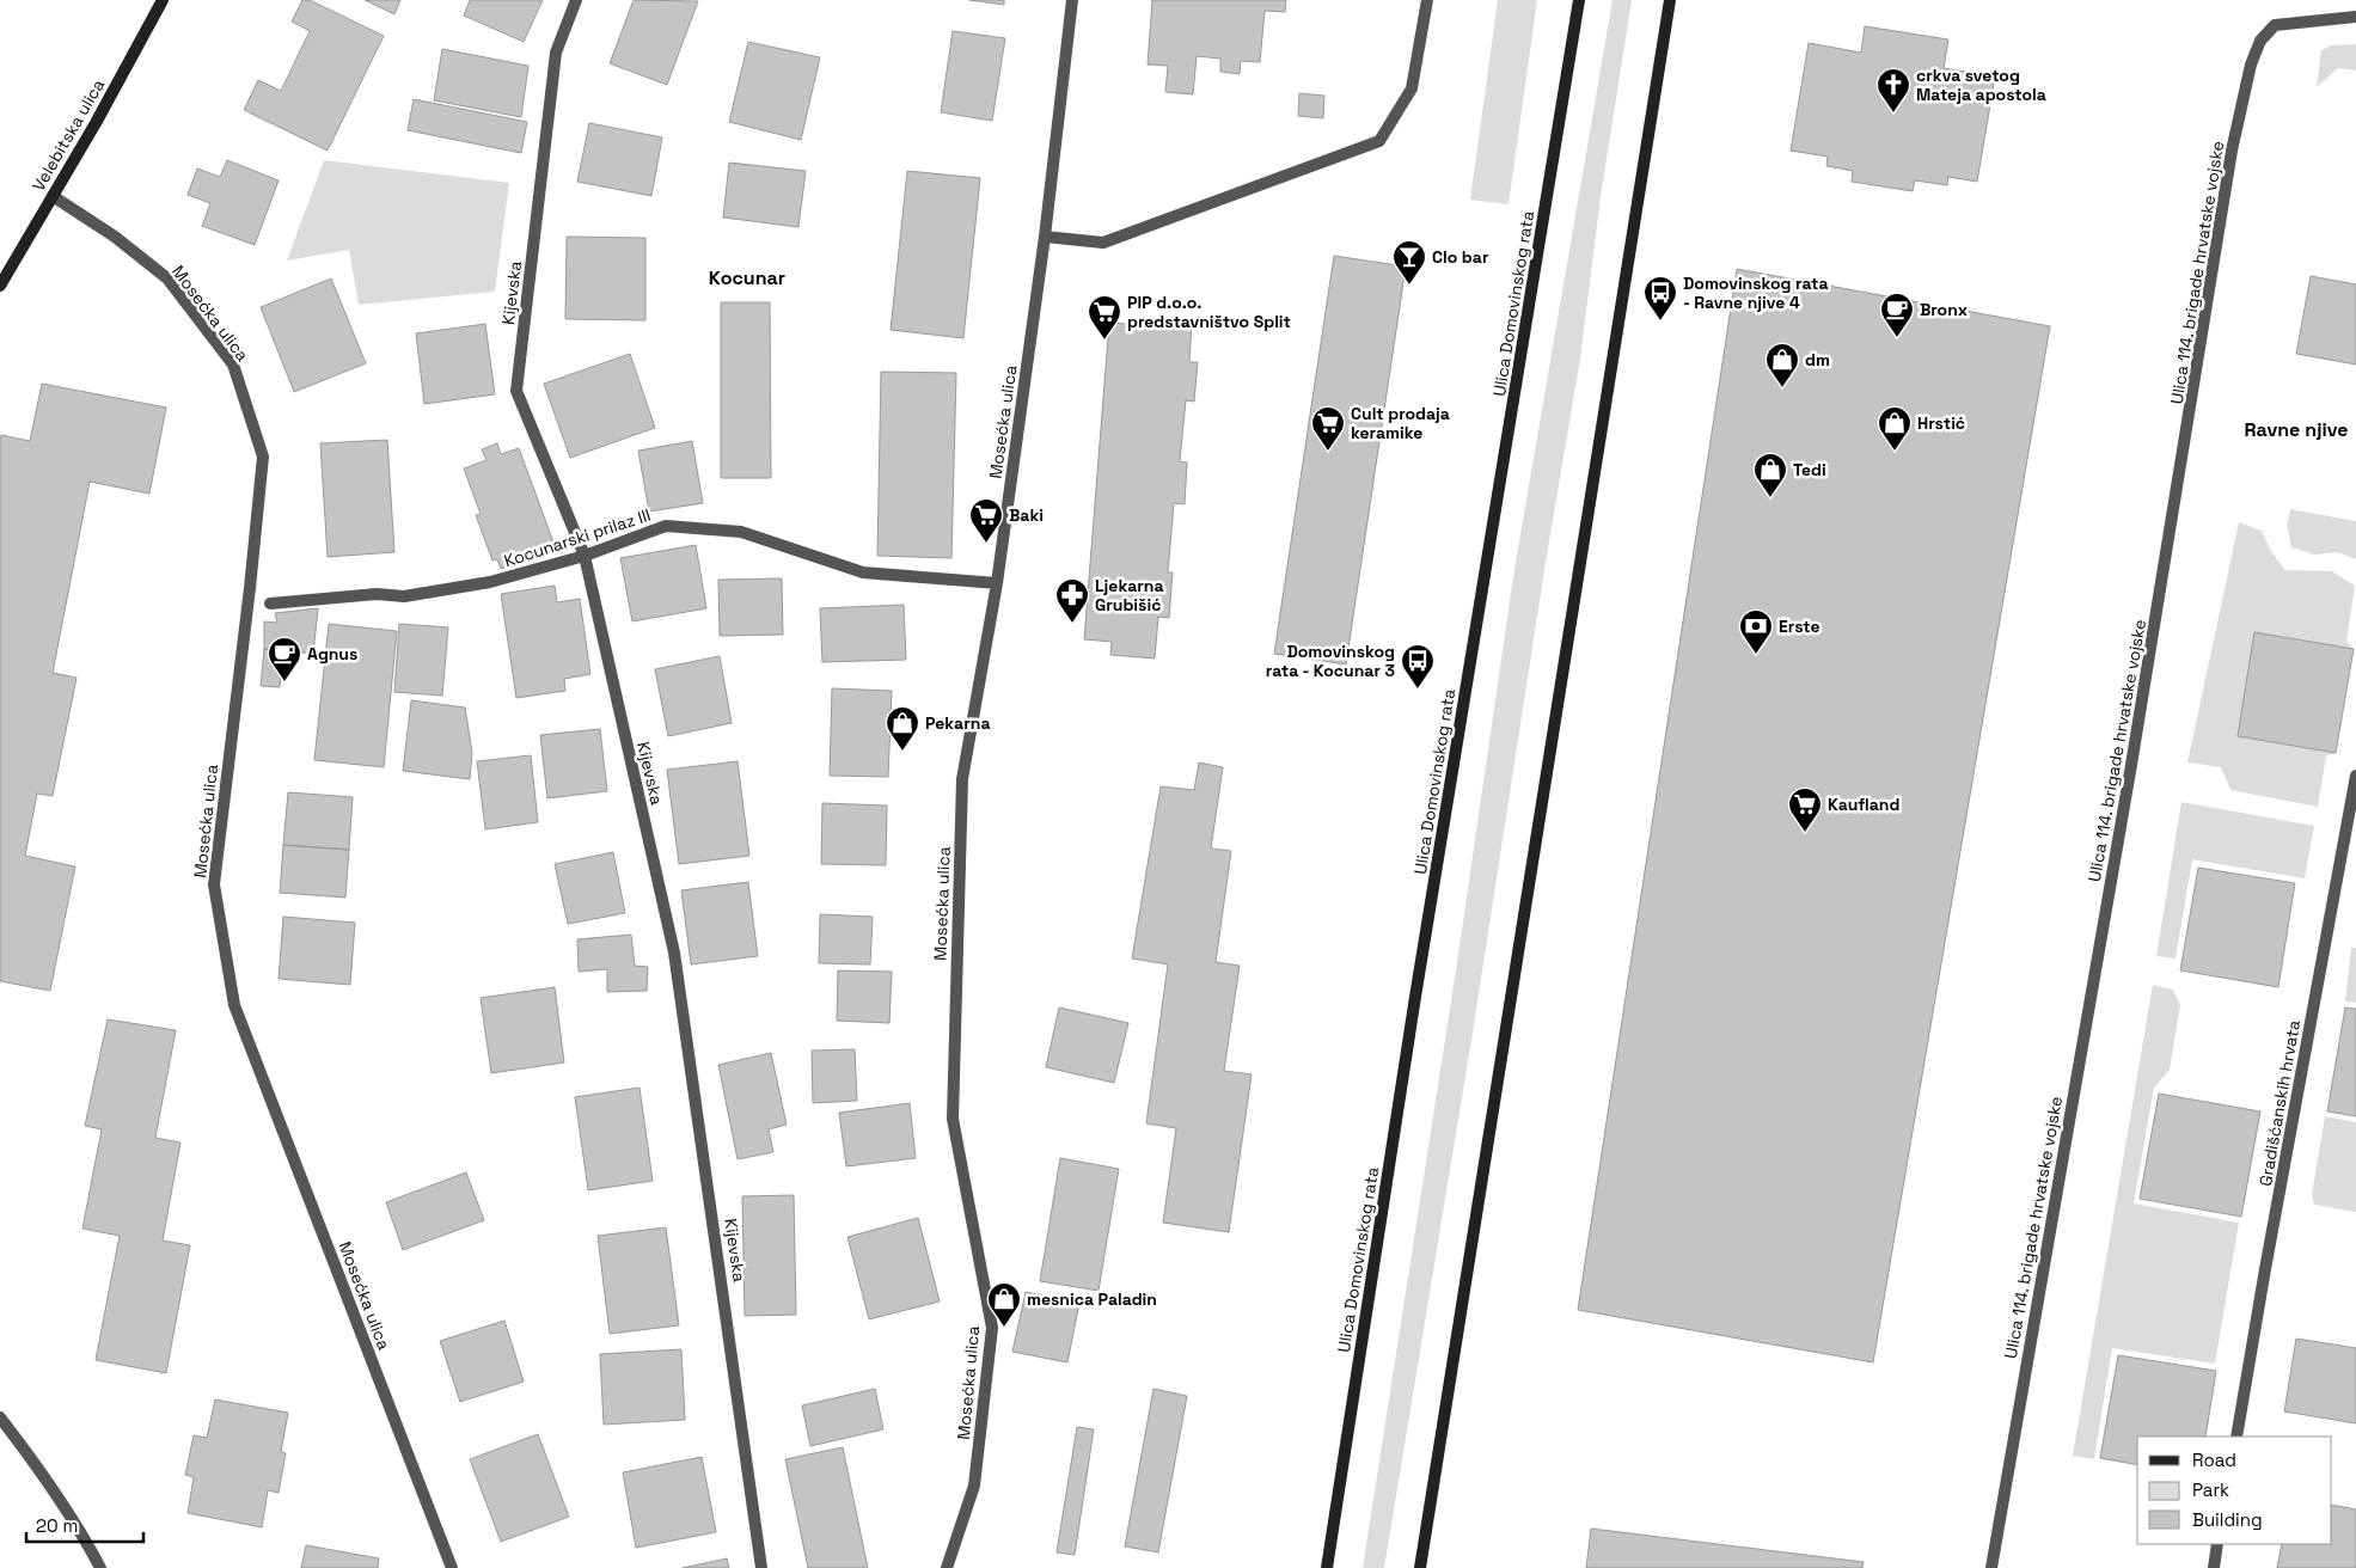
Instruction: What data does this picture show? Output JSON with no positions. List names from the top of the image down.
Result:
{
  "streets": {
    "main road": ["Velebitska ulica", "Ulica Domovinskog rata"],
    "street": [
      "Ulica 114. brigade hrvatske vojske",
      "Kijevska",
      "Mosećka ulica",
      "Kocunarski prilaz III",
      "Gradišćanskih hrvata"
    ]
  },
  "crossings": [
    ["Velebitska ulica", "Mosećka ulica"],
    ["Kijevska", "Kocunarski prilaz III"],
    ["Mosećka ulica", "Kocunarski prilaz III"]
  ],
  "districts": ["Kocunar", "Ravne njive"],
  "places": {
    "church": ["crkva svetog Mateja apostola"],
    "bar": ["Clo bar"],
    "bus stop": ["Domovinskog rata - Ravne njive 4", "Domovinskog rata - Kocunar 3"],
    "cafe": ["Bronx", "Agnus"],
    "supermarket": [
      "PIP d.o.o. predstavništvo Split",
      "Cult prodaja keramike",
      "Baki",
      "Kaufland"
    ],
    "shop": [
      "dm",
      "Hrstić",
      "Tedi",
      "Pekarna",
      "mesnica Paladin"
    ],
    "pharmacy": ["Ljekarna Grubišić"],
    "bank": ["Erste"]
  },
  "legend": ["Road", "Park", "Building"],
  "scale_bar": "20 m"
}
